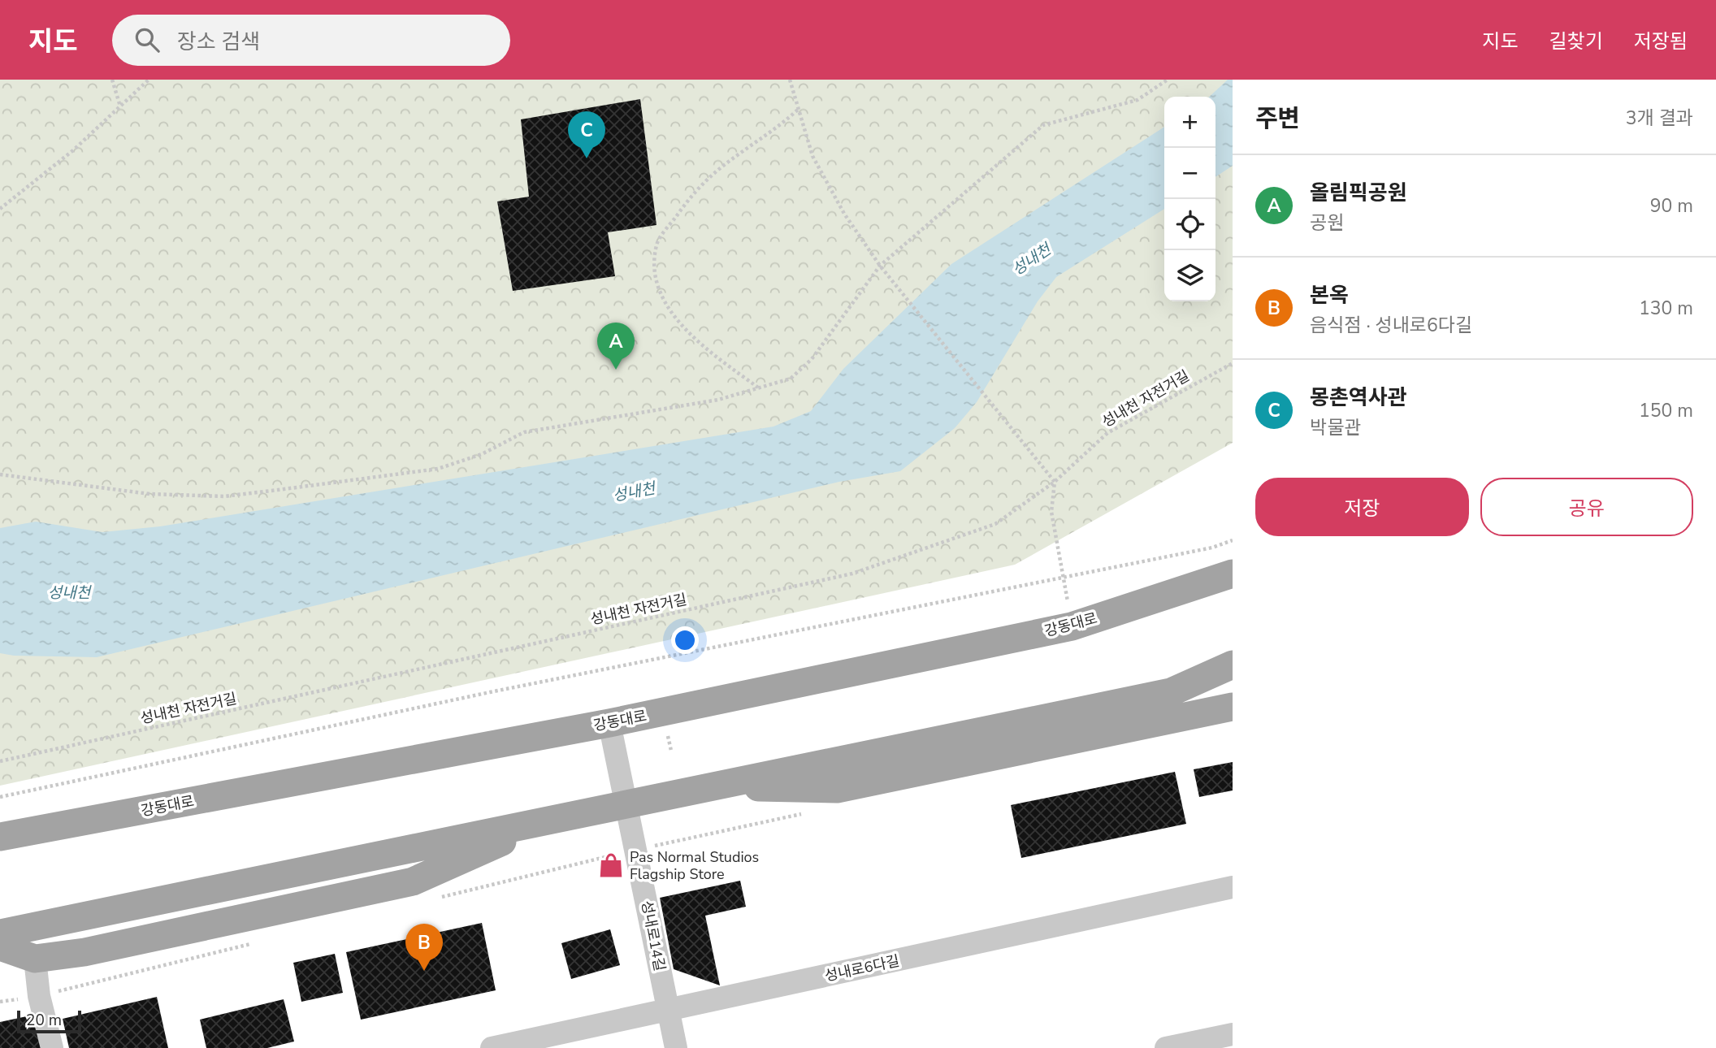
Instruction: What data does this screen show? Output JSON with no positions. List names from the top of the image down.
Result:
{
  "streets": {
    "main road": ["강동대로"],
    "street": ["성내로14길", "성내로6다길"],
    "path": ["성내천 자전거길"]
  },
  "crossings": [
    ["강동대로", "성내로14길"],
    ["성내로14길", "성내로6다길"]
  ],
  "water": ["성내천"],
  "places": {
    "shop": ["Pas Normal Studios Flagship Store"]
  },
  "scale_bar": "20 m",
  "page": {
    "header": "지도",
    "search": "장소 검색",
    "nav": ["지도", "길찾기", "저장됨"],
    "heading": ["주변", "3개 결과"],
    "map_buttons": ["+", "−"],
    "pins": ["C", "A", "B"],
    "list": [
      {
        "mark": "A",
        "name": "올림픽공원",
        "note": "공원",
        "value": "90 m"
      },
      {
        "mark": "B",
        "name": "본옥",
        "note": "음식점 · 성내로6다길",
        "value": "130 m"
      },
      {
        "mark": "C",
        "name": "몽촌역사관",
        "note": "박물관",
        "value": "150 m"
      }
    ],
    "buttons": ["저장", "공유"],
    "scale": "20 m"
  }
}
